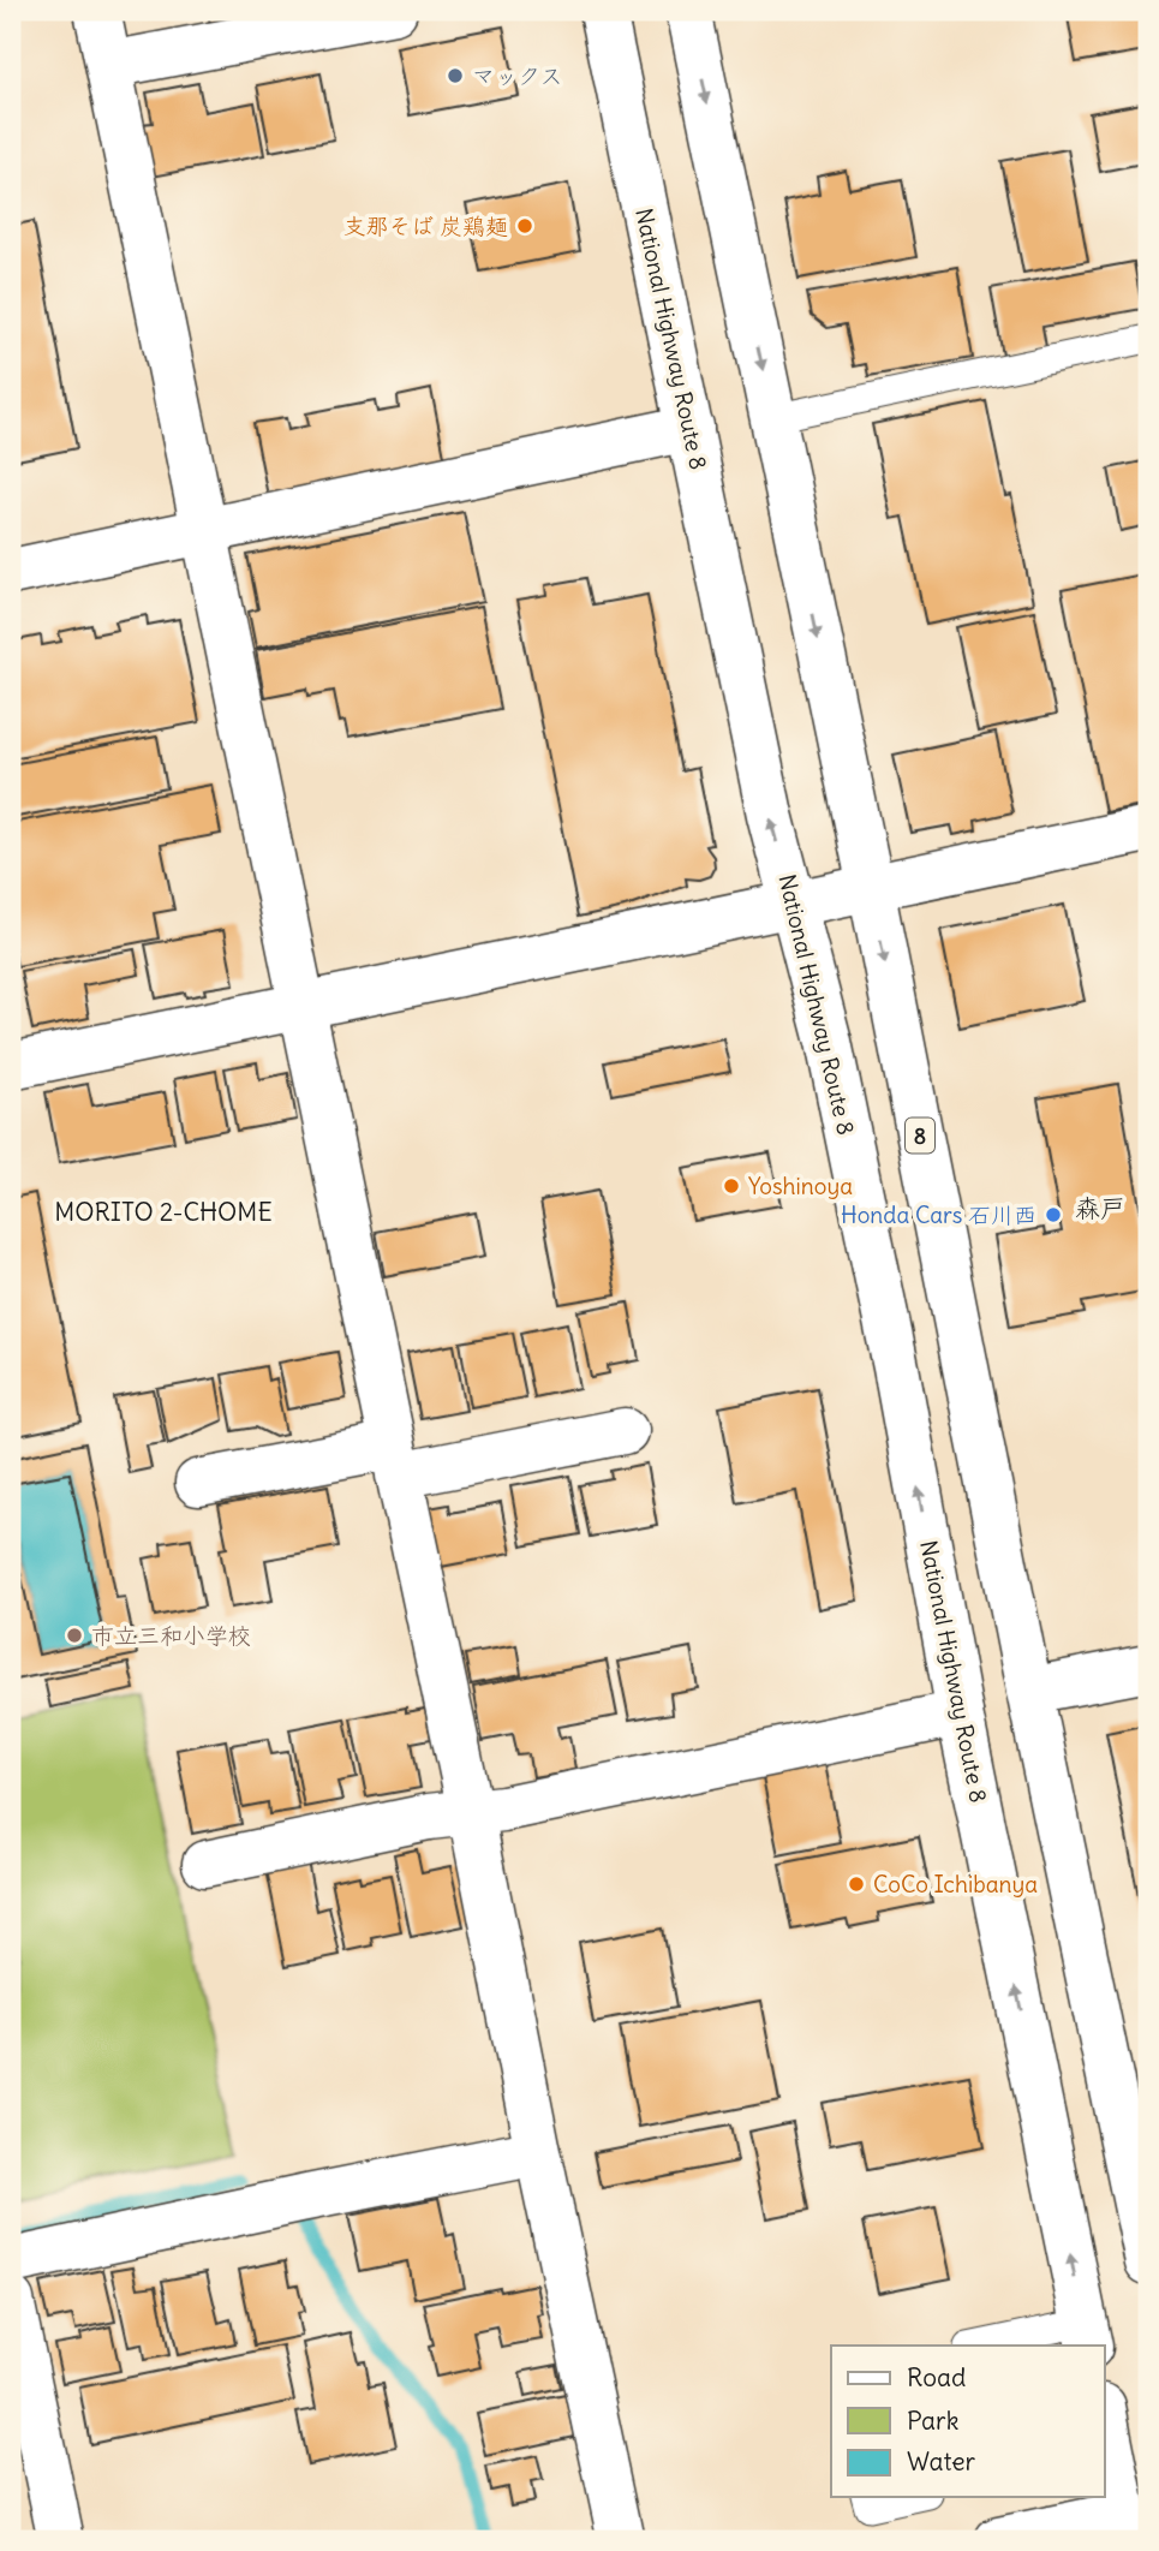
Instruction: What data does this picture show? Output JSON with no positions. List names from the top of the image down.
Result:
{
  "streets": {
    "main road": ["National Highway Route 8", "8"]
  },
  "districts": ["森戸", "MORITO 2-CHOME"],
  "places": [
    "マックス",
    "支那そば 炭鶏麺",
    "Yoshinoya",
    "Honda Cars 石川西",
    "市立三和小学校",
    "CoCo Ichibanya"
  ],
  "legend": ["Road", "Park", "Water"]
}
